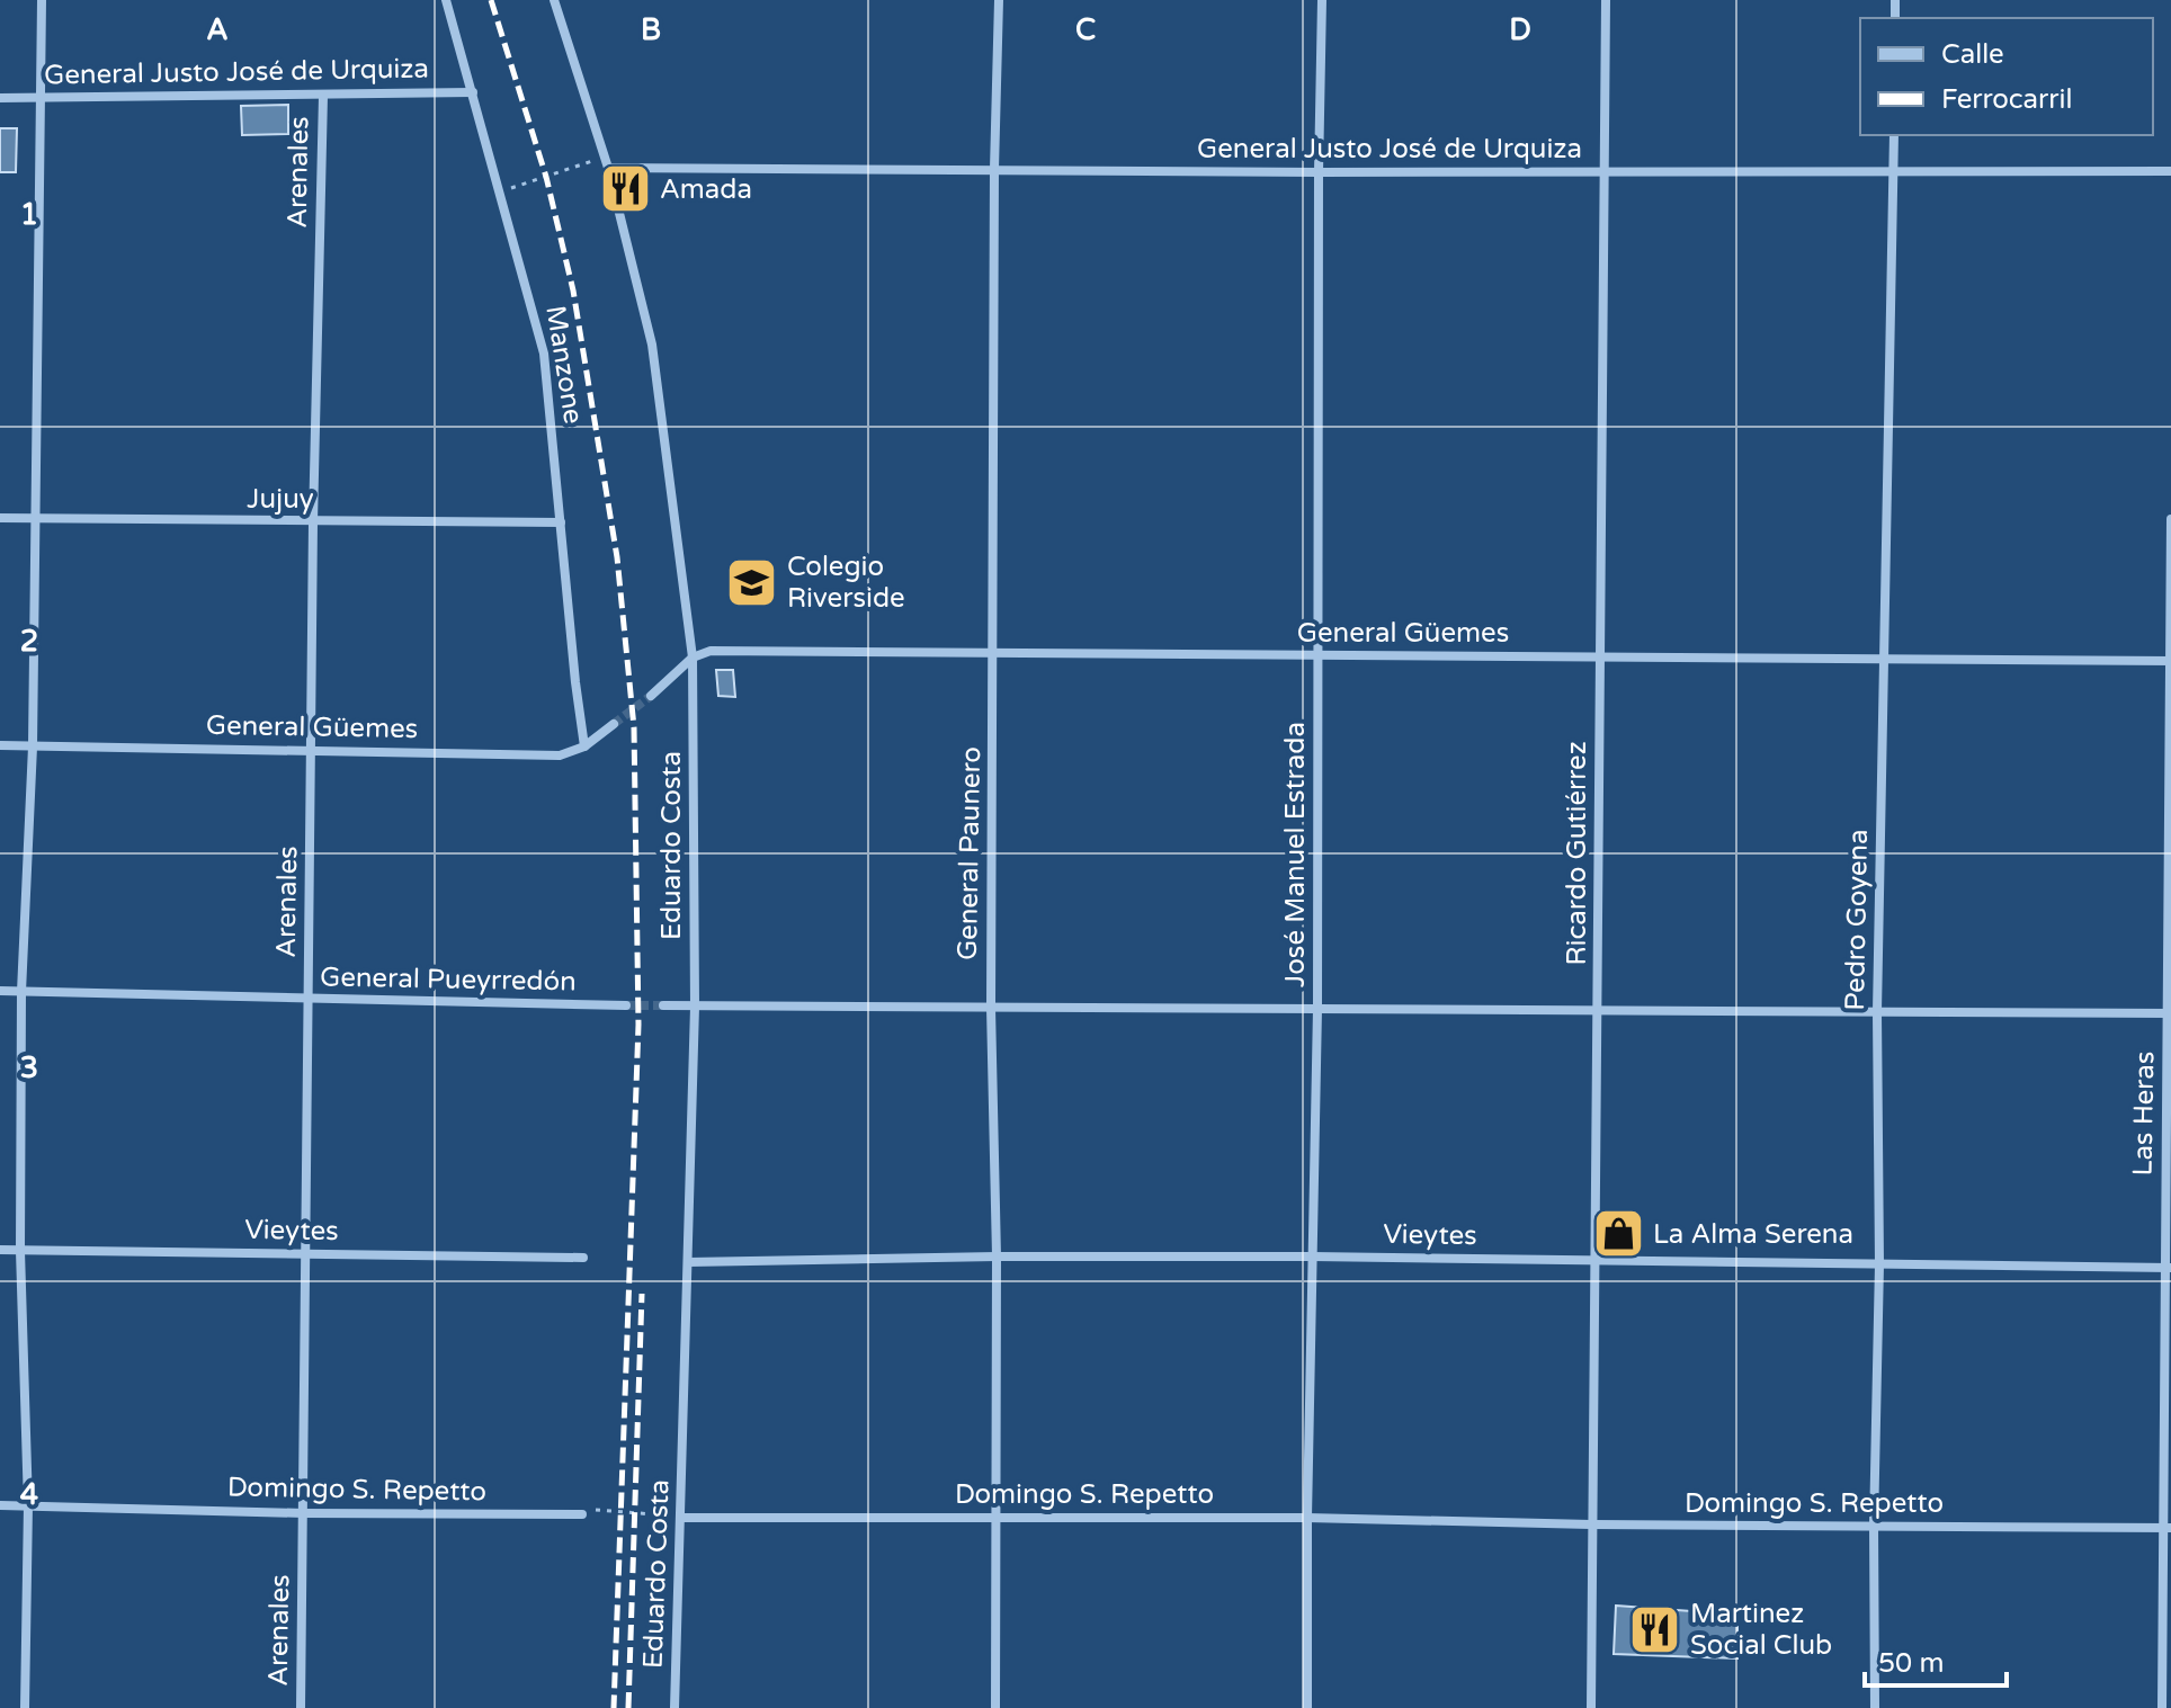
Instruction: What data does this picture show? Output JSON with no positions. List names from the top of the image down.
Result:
{
  "streets": {
    "street": [
      "General Justo José de Urquiza",
      "Arenales",
      "Manzone",
      "Jujuy",
      "General Güemes",
      "Eduardo Costa",
      "General Paunero",
      "Ricardo Gutiérrez",
      "José Manuel Estrada",
      "Pedro Goyena",
      "General Pueyrredón",
      "Las Heras",
      "Vieytes",
      "Domingo S. Repetto"
    ]
  },
  "crossings": [
    ["General Justo José de Urquiza", "Arenales"],
    ["General Justo José de Urquiza", "Manzone"],
    ["General Justo José de Urquiza", "Eduardo Costa"],
    ["General Justo José de Urquiza", "General Paunero"],
    ["General Justo José de Urquiza", "Ricardo Gutiérrez"],
    ["General Justo José de Urquiza", "José Manuel Estrada"],
    ["General Justo José de Urquiza", "Pedro Goyena"],
    ["Arenales", "Jujuy"],
    ["Arenales", "General Güemes"],
    ["Arenales", "General Pueyrredón"],
    ["Arenales", "Vieytes"],
    ["Arenales", "Domingo S. Repetto"],
    ["Manzone", "Jujuy"],
    ["Manzone", "General Güemes"],
    ["General Güemes", "Eduardo Costa"],
    ["General Güemes", "General Paunero"],
    ["General Güemes", "Ricardo Gutiérrez"],
    ["General Güemes", "José Manuel Estrada"],
    ["General Güemes", "Pedro Goyena"],
    ["General Güemes", "Las Heras"],
    ["Eduardo Costa", "Vieytes"],
    ["Eduardo Costa", "Domingo S. Repetto"],
    ["General Paunero", "Vieytes"],
    ["General Paunero", "Domingo S. Repetto"],
    ["Ricardo Gutiérrez", "Vieytes"],
    ["Ricardo Gutiérrez", "Domingo S. Repetto"],
    ["José Manuel Estrada", "Vieytes"],
    ["José Manuel Estrada", "Domingo S. Repetto"],
    ["Pedro Goyena", "Vieytes"],
    ["Pedro Goyena", "Domingo S. Repetto"],
    ["Las Heras", "Vieytes"],
    ["Las Heras", "Domingo S. Repetto"]
  ],
  "places": {
    "restaurant": ["Amada", "Martinez Social Club"],
    "school or university": ["Colegio Riverside"],
    "shop": ["La Alma Serena"]
  },
  "legend": ["Calle", "Ferrocarril"],
  "scale_bar": "50 m",
  "grid": {
    "columns": [
      "A",
      "B",
      "C",
      "D"
    ],
    "rows": [
      "1",
      "2",
      "3",
      "4"
    ]
  }
}
